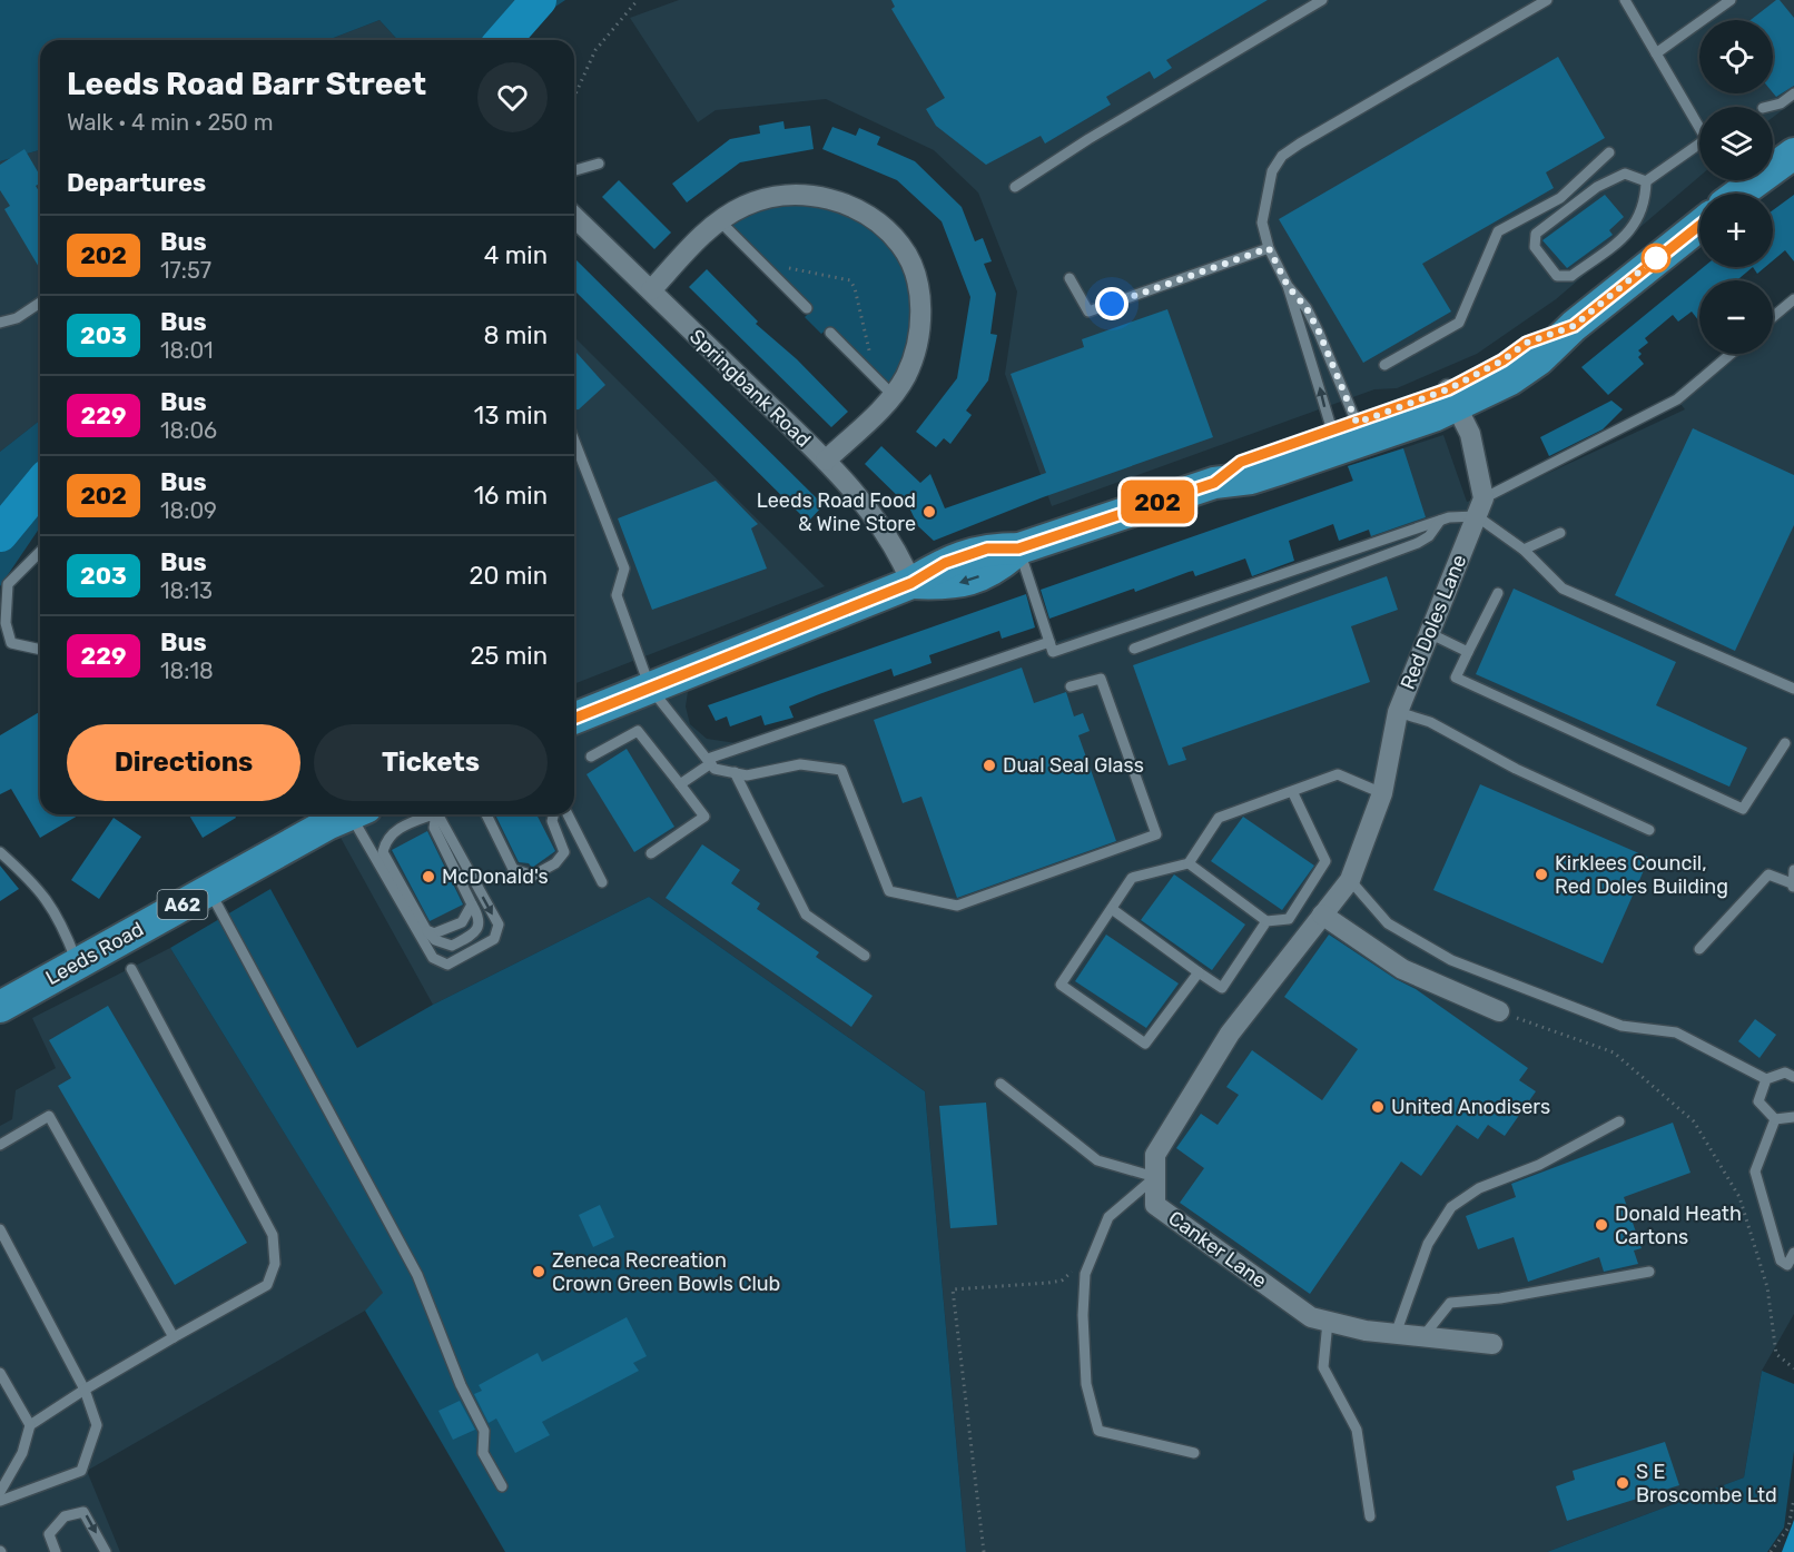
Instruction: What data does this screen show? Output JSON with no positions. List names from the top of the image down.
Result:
{
  "streets": {
    "main road": ["A62", "Leeds Road"],
    "street": ["Springbank Road", "Red Doles Lane", "Canker Lane"]
  },
  "crossings": [
    ["Red Doles Lane", "Canker Lane"]
  ],
  "places": [
    "Leeds Road Food & Wine Store",
    "Dual Seal Glass",
    "Kirklees Council, Red Doles Building",
    "McDonald's",
    "United Anodisers",
    "Donald Heath Cartons",
    "Zeneca Recreation Crown Green Bowls Club",
    "S E Broscombe Ltd"
  ],
  "lines": ["bus line 202"],
  "page": {
    "on_map": "202",
    "map_buttons": ["+", "−"],
    "heading": [
      ["Leeds Road Barr Street", "Walk · 4 min · 250 m"],
      "Departures"
    ],
    "list": [
      {
        "mark": "202",
        "name": "Bus",
        "note": "17:57",
        "value": "4 min"
      },
      {
        "mark": "203",
        "name": "Bus",
        "note": "18:01",
        "value": "8 min"
      },
      {
        "mark": "229",
        "name": "Bus",
        "note": "18:06",
        "value": "13 min"
      },
      {
        "mark": "202",
        "name": "Bus",
        "note": "18:09",
        "value": "16 min"
      },
      {
        "mark": "203",
        "name": "Bus",
        "note": "18:13",
        "value": "20 min"
      },
      {
        "mark": "229",
        "name": "Bus",
        "note": "18:18",
        "value": "25 min"
      }
    ],
    "buttons": ["Directions", "Tickets"]
  }
}
